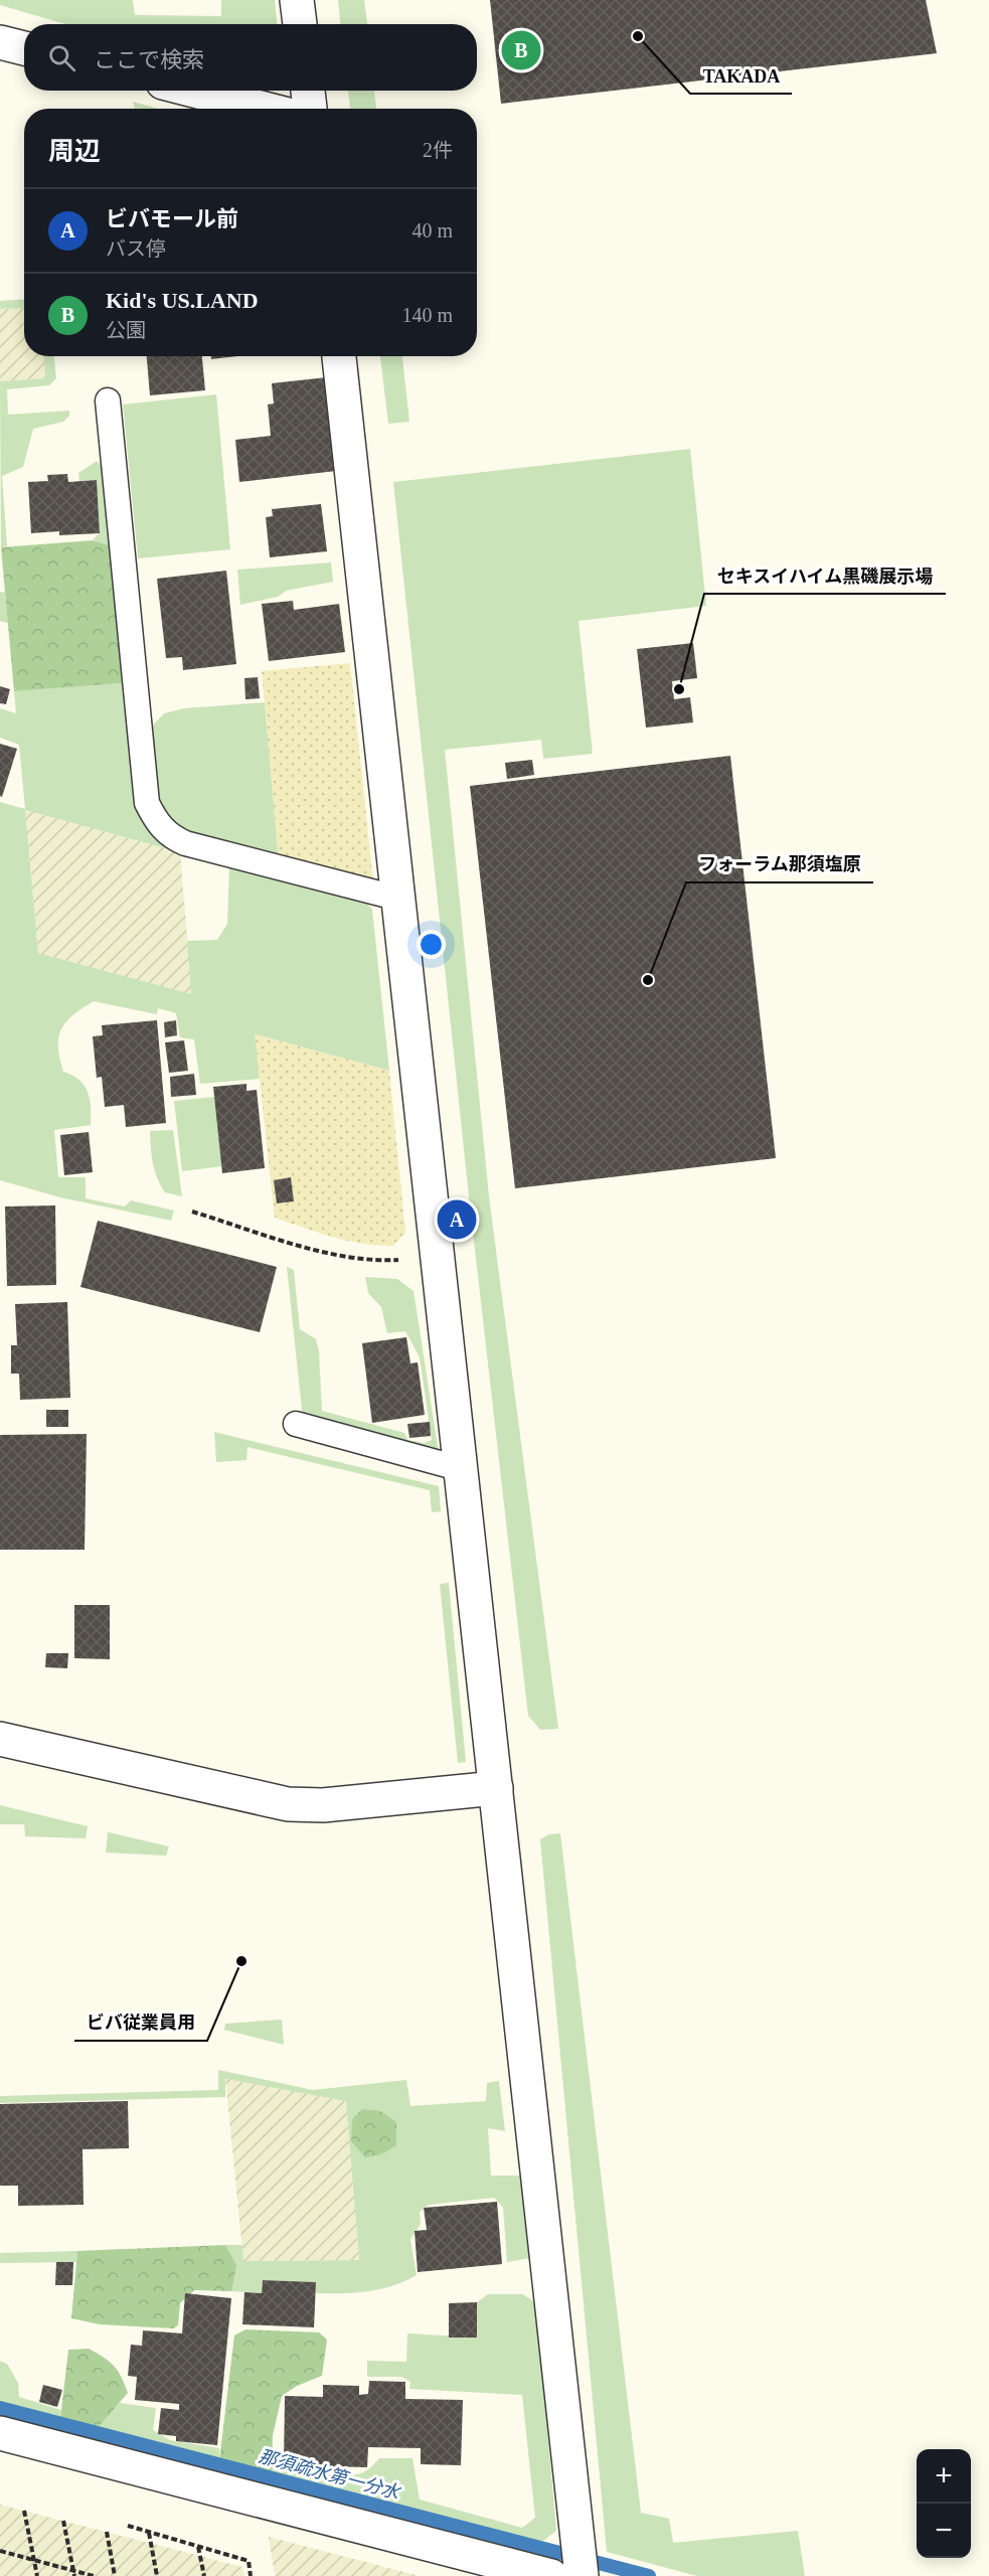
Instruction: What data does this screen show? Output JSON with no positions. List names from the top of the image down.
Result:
{
  "water": ["那須疏水第一分水"],
  "places": [
    "TAKADA",
    "セキスイハイム黒磯展示場",
    "フォーラム那須塩原",
    "ビバ従業員用"
  ],
  "page": {
    "search": "ここで検索",
    "pins": ["B", "A"],
    "heading": ["周辺", "2件"],
    "list": [
      {
        "mark": "A",
        "name": "ビバモール前",
        "note": "バス停",
        "value": "40 m"
      },
      {
        "mark": "B",
        "name": "Kid's US.LAND",
        "note": "公園",
        "value": "140 m"
      }
    ],
    "map_buttons": ["+", "−"]
  }
}
